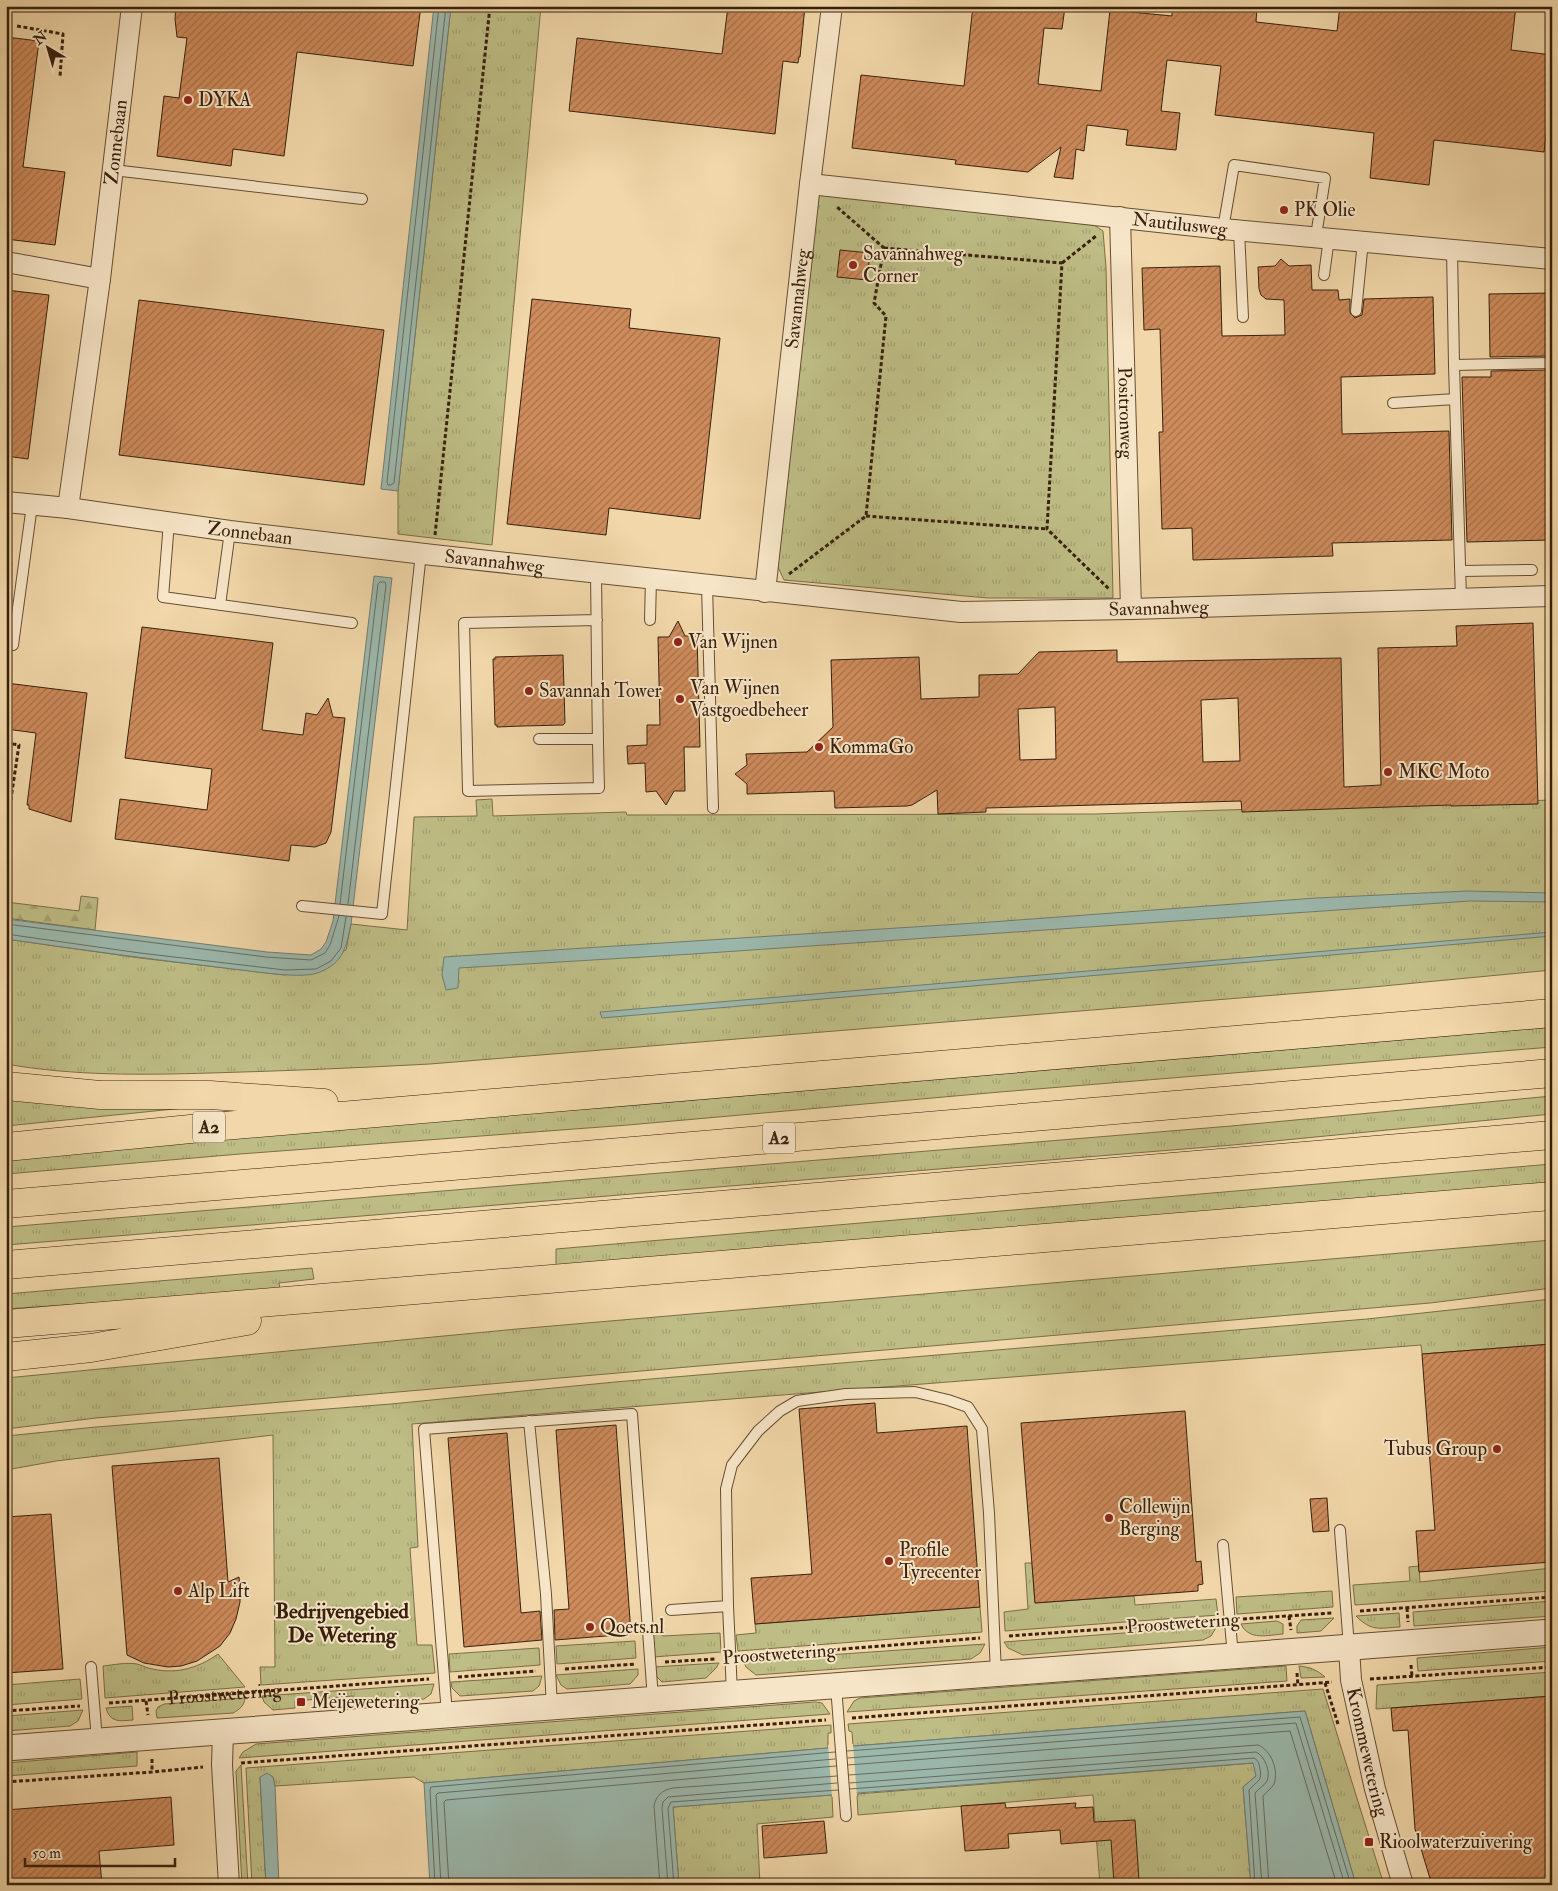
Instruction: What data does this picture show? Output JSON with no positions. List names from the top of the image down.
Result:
{
  "streets": {
    "highway": ["A2"],
    "street": [
      "Zonnebaan",
      "Nautilusweg",
      "Savannahweg",
      "Positronweg",
      "Proostwetering",
      "Krommewetering"
    ]
  },
  "crossings": [
    ["Zonnebaan", "Savannahweg"],
    ["Nautilusweg", "Savannahweg"],
    ["Nautilusweg", "Positronweg"],
    ["Savannahweg", "Positronweg"],
    ["Proostwetering", "Krommewetering"]
  ],
  "districts": ["Bedrijvengebied De Wetering"],
  "places": {
    "other": [
      "DYKA",
      "PK Olie",
      "Savannahweg Corner",
      "Van Wijnen",
      "Savannah Tower",
      "Van Wijnen Vastgoedbeheer",
      "KommaGo",
      "MKC Moto",
      "Tubus Group",
      "Collewijn Berging",
      "Profile Tyrecenter",
      "Alp Lift",
      "Qoets.nl"
    ],
    "transit": ["Meijewetering", "Rioolwaterzuivering"]
  },
  "scale_bar": "50 m",
  "north": "top left"
}
